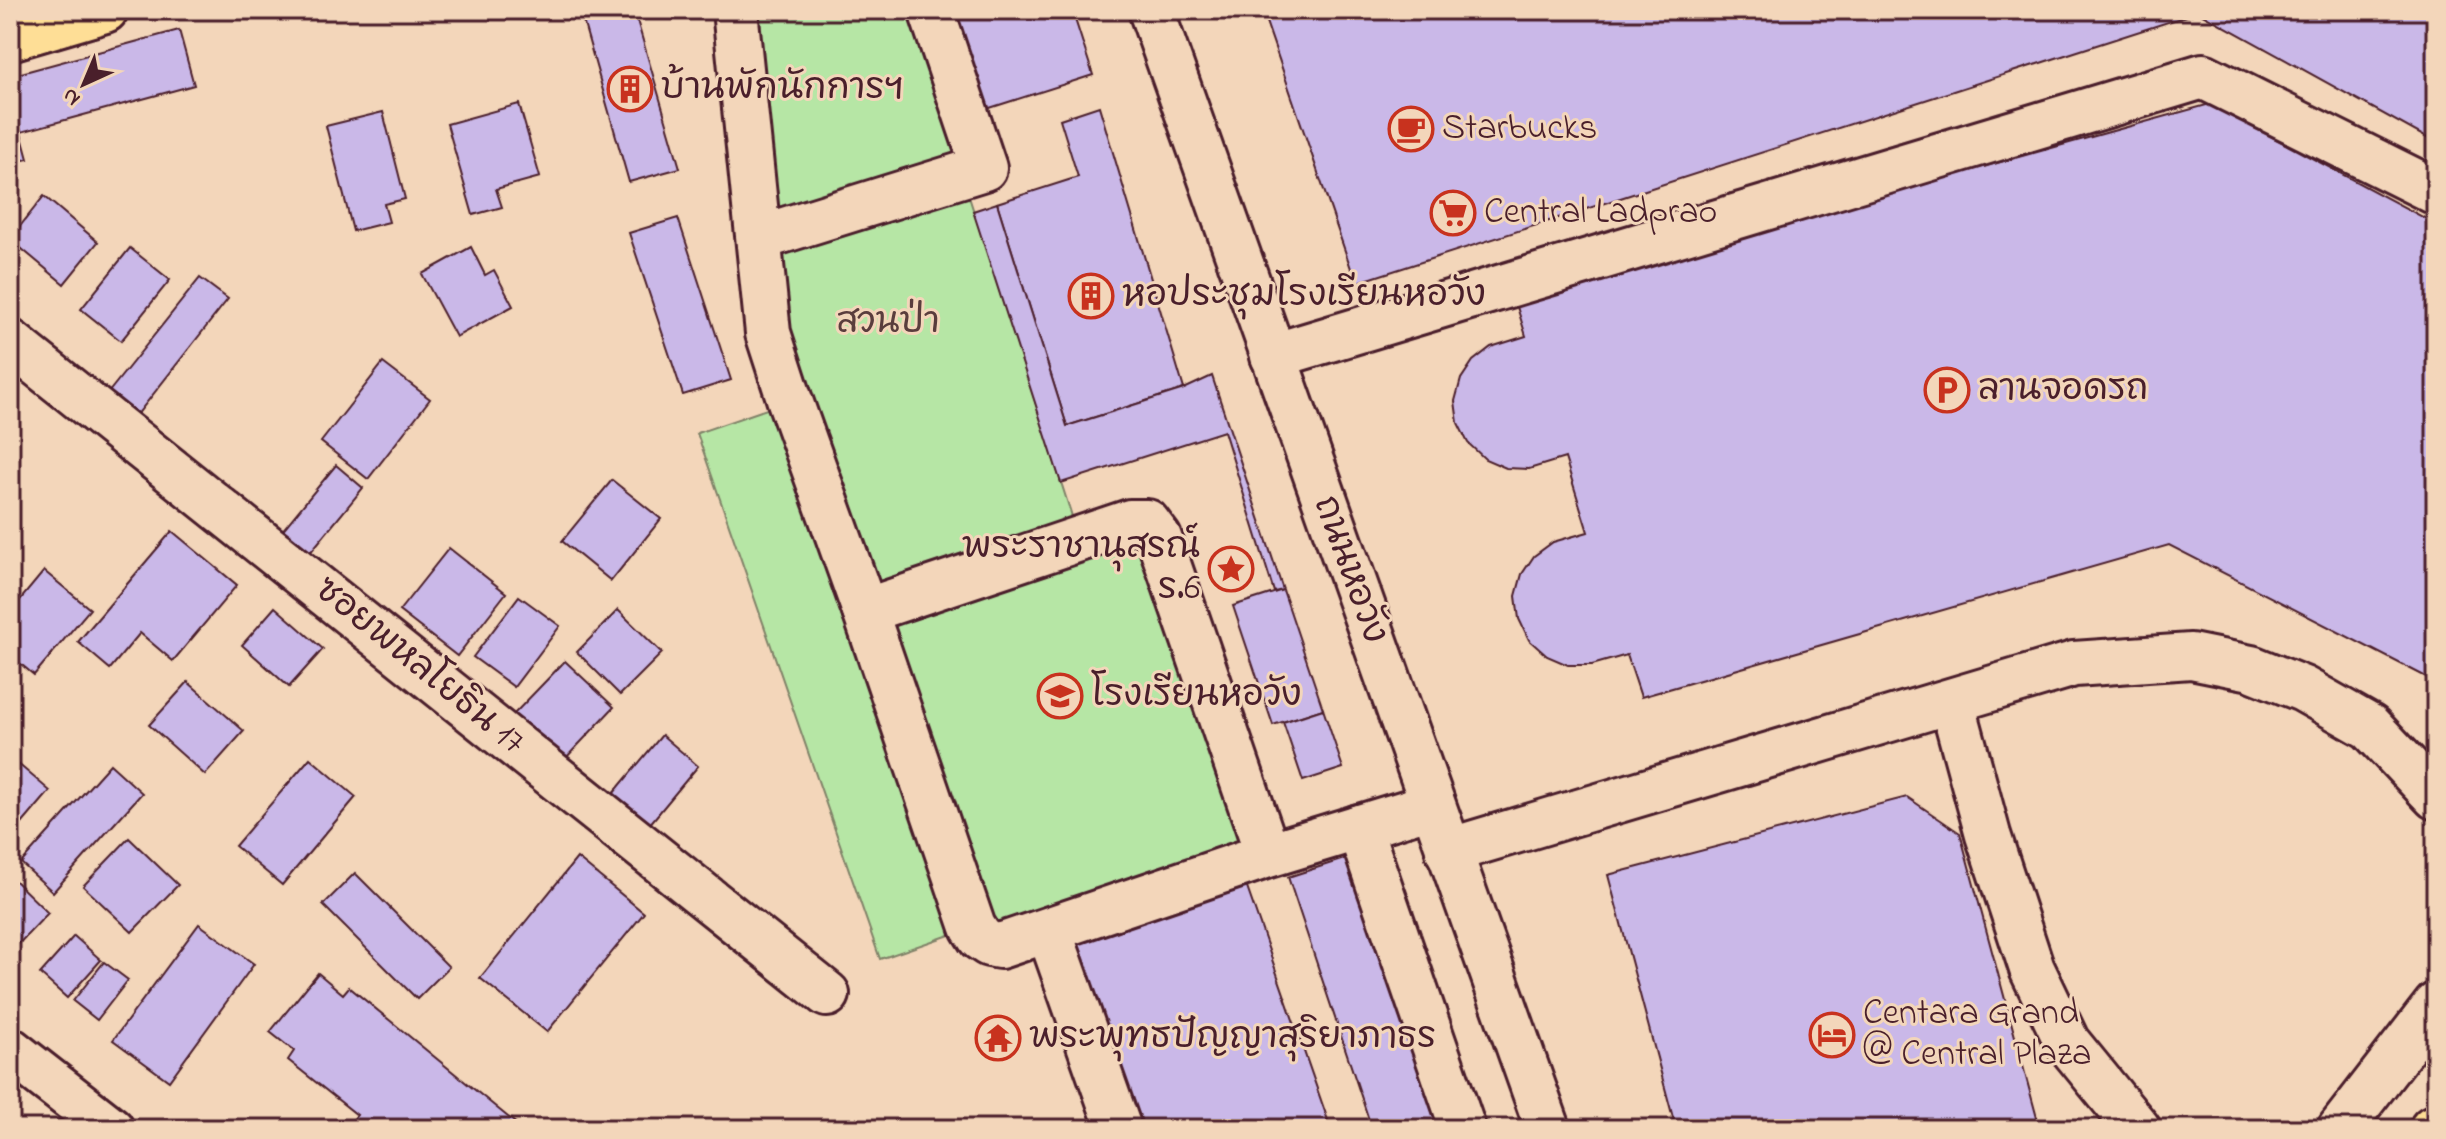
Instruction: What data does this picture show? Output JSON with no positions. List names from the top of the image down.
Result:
{
  "streets": {
    "street": ["ถนนหอวัง", "ซอยพหลโยธิน 17"]
  },
  "parks": ["สวนป่า"],
  "places": {
    "building": ["บ้านพักนักการฯ", "หอประชุมโรงเรียนหอวัง"],
    "cafe": ["Starbucks"],
    "supermarket": ["Central Ladprao"],
    "parking": ["ลานจอดรถ"],
    "place": ["พระราชานุสรณ์ ร.6"],
    "school or university": ["โรงเรียนหอวัง"],
    "hotel": ["Centara Grand @ Central Plaza"],
    "temple": ["พระพุทธปัญญาสุริยาภาธร"]
  },
  "north": "bottom left"
}
